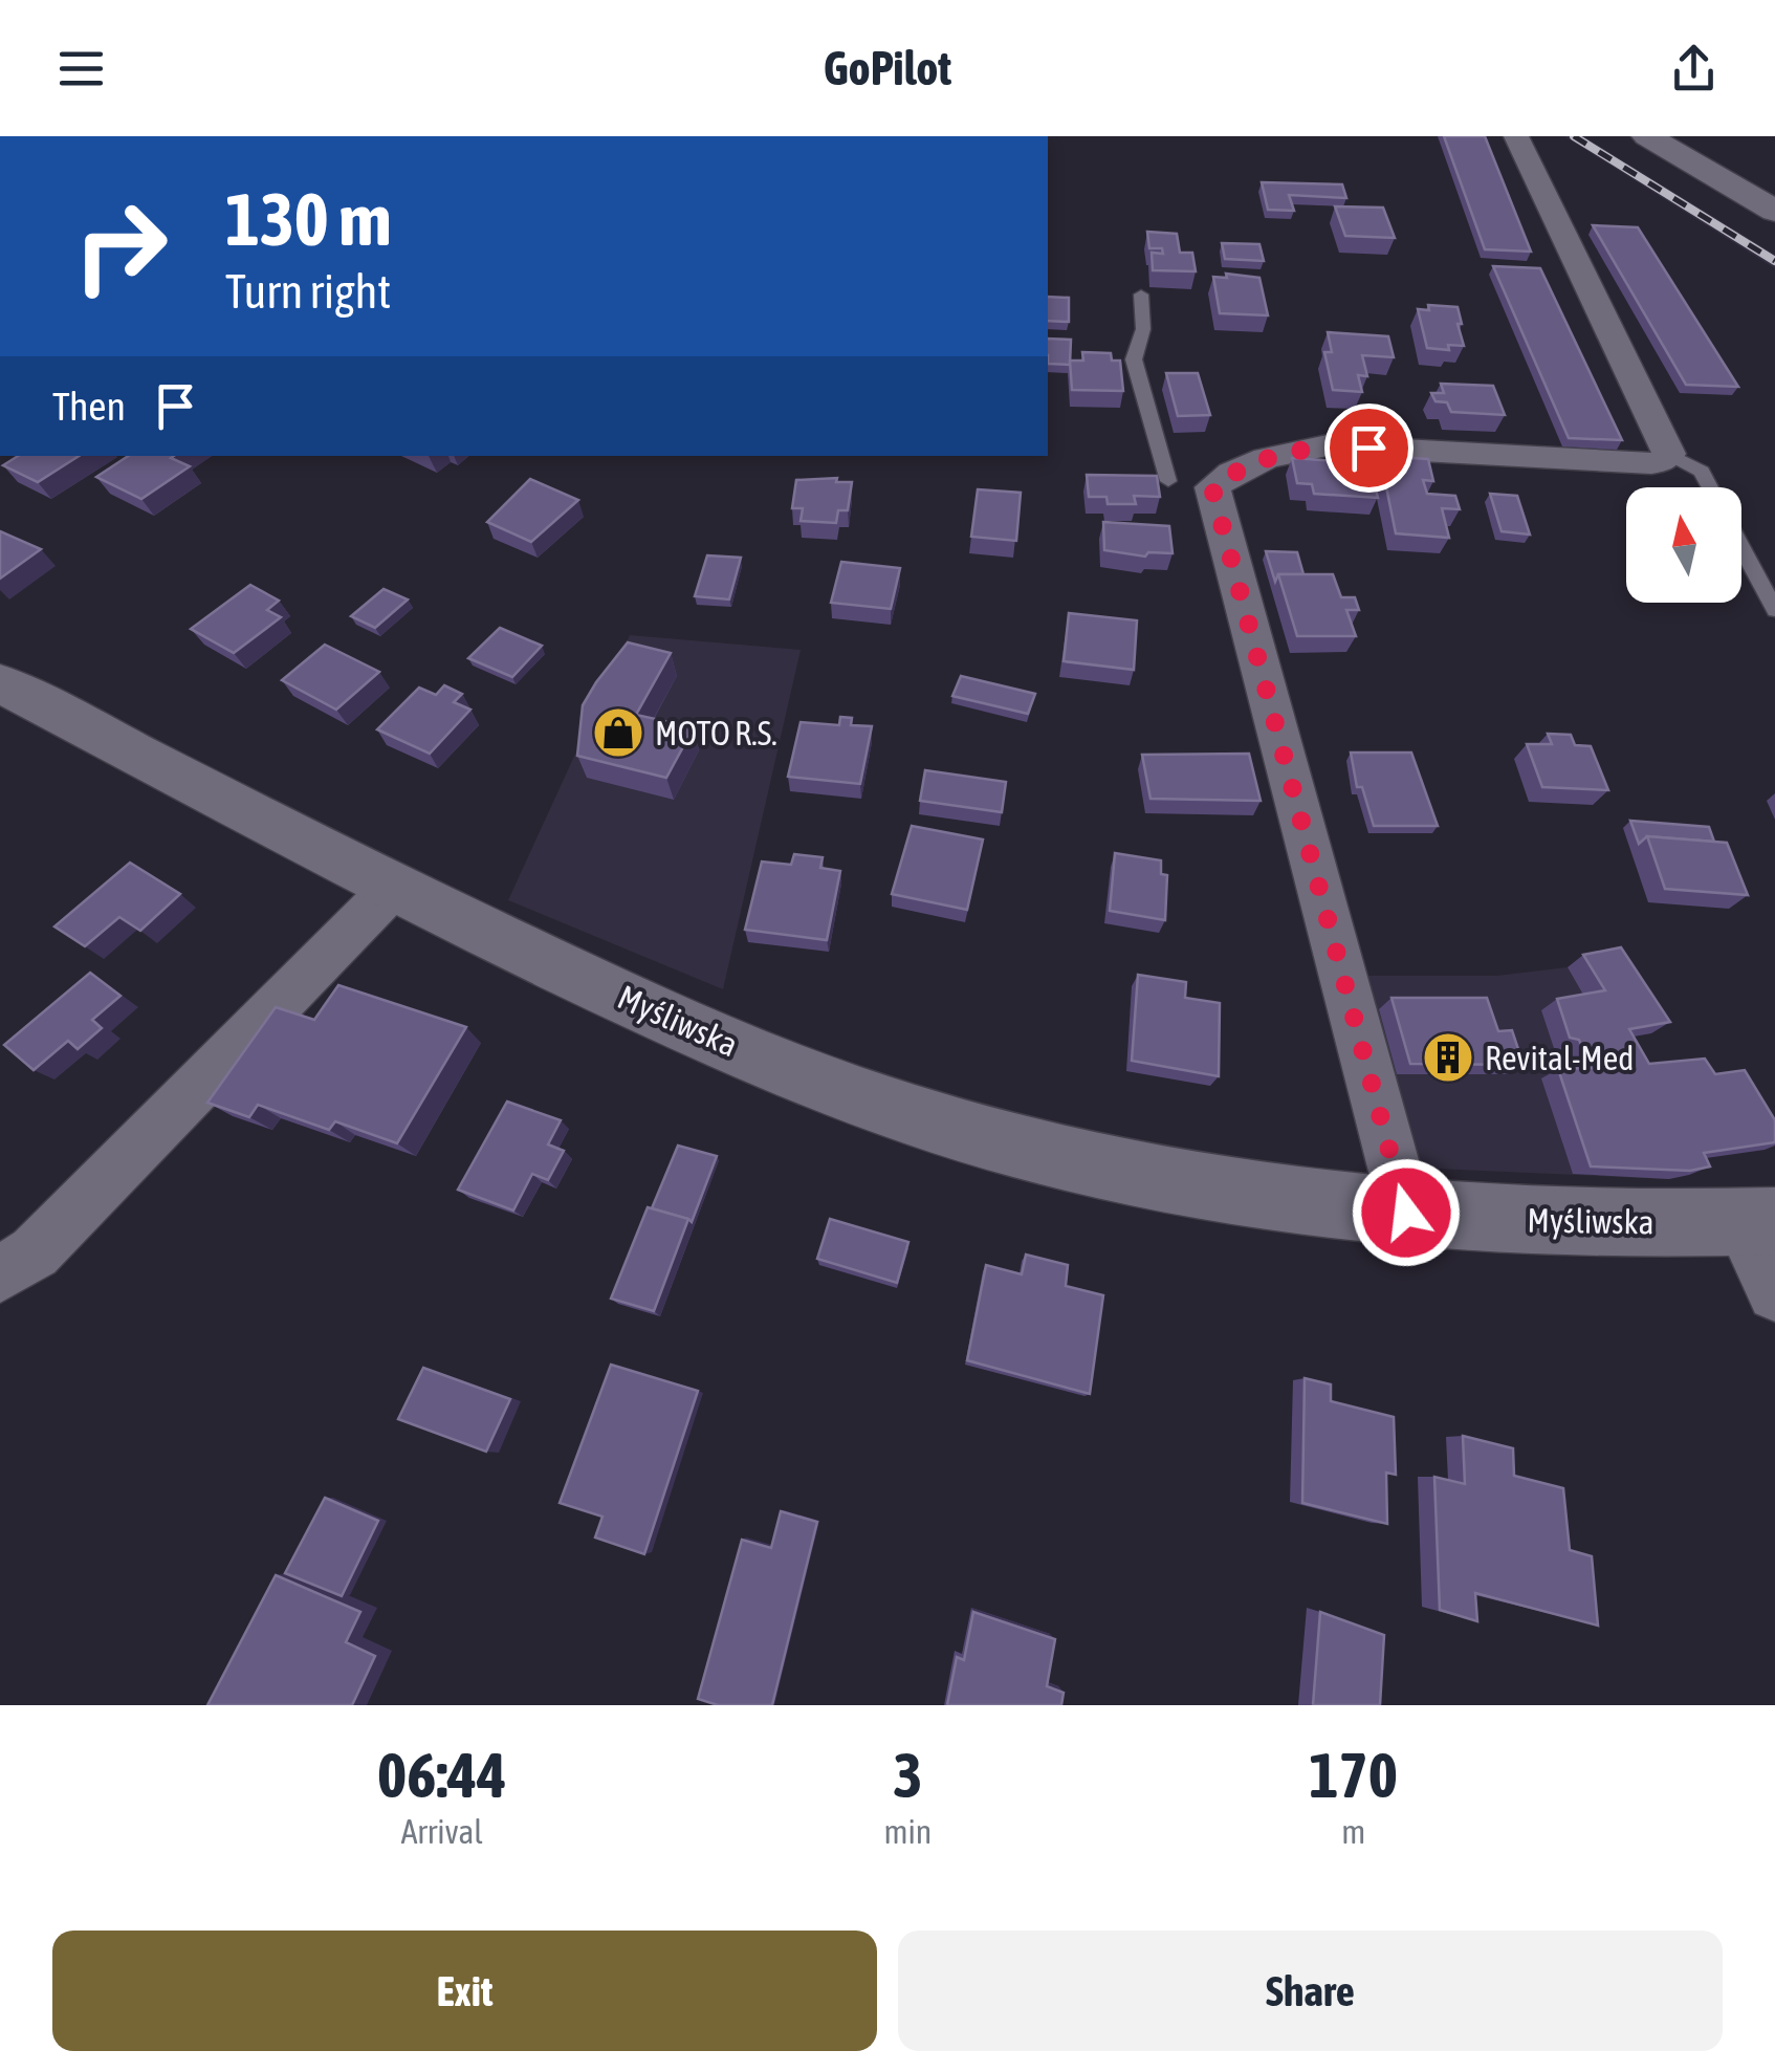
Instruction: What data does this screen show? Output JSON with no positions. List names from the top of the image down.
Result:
{
  "streets": {
    "street": ["Myśliwska"]
  },
  "places": {
    "shop": ["MOTO R.S."],
    "building": ["Revital-Med"]
  },
  "north": "top",
  "page": {
    "header": "GoPilot",
    "turn": ["130 m", "Turn right"],
    "then": "Then",
    "eta": [
      "06:44",
      "Arrival",
      "3",
      "min",
      "170",
      "m"
    ],
    "buttons": ["Exit", "Share"]
  }
}
